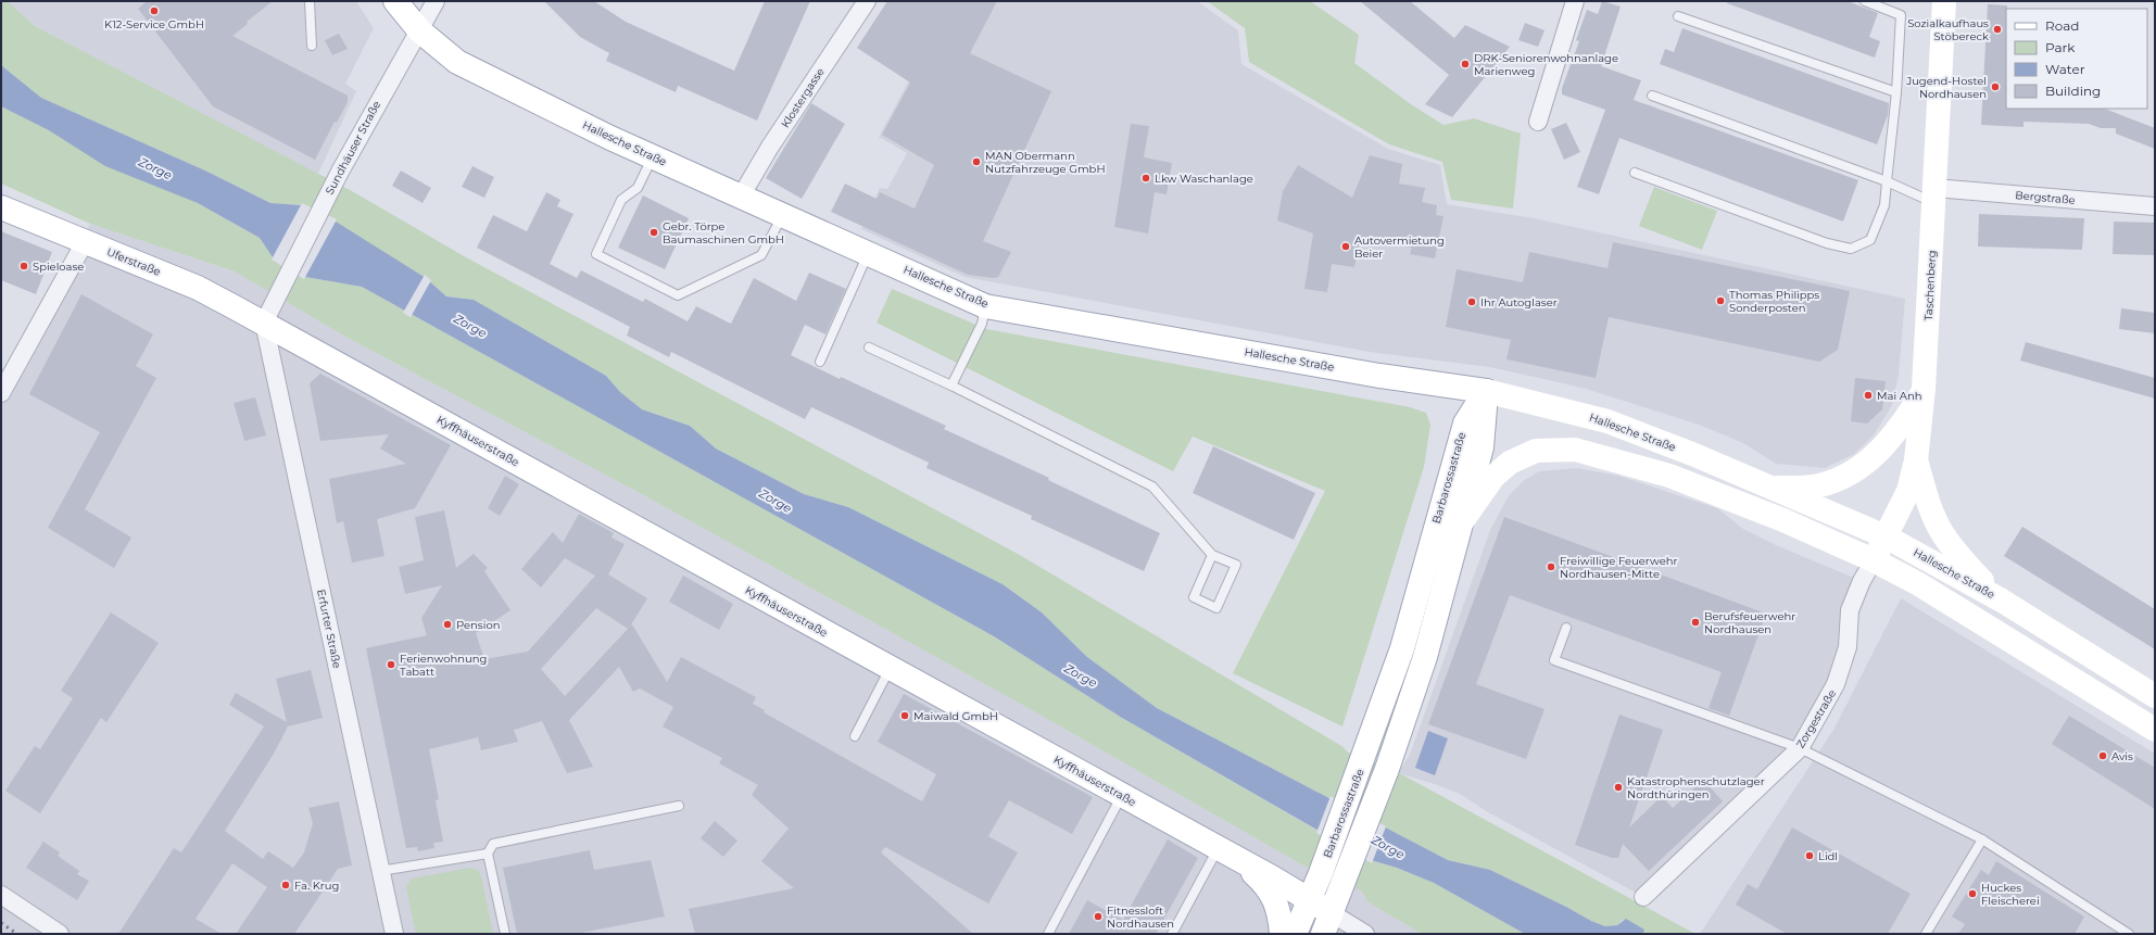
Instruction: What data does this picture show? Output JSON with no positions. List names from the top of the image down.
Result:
{
  "streets": {
    "main road": [
      "Hallesche Straße",
      "Uferstraße",
      "Taschenberg",
      "Kyffhäuserstraße",
      "Barbarossastraße"
    ],
    "street": [
      "Klostergasse",
      "Sundhäuser Straße",
      "Bergstraße",
      "Erfurter Straße",
      "Zorgestraße"
    ]
  },
  "crossings": [
    ["Klostergasse", "Hallesche Straße"],
    ["Hallesche Straße", "Sundhäuser Straße"],
    ["Hallesche Straße", "Taschenberg"],
    ["Hallesche Straße", "Barbarossastraße"],
    ["Sundhäuser Straße", "Uferstraße"],
    ["Sundhäuser Straße", "Kyffhäuserstraße"],
    ["Sundhäuser Straße", "Erfurter Straße"],
    ["Bergstraße", "Taschenberg"],
    ["Uferstraße", "Kyffhäuserstraße"],
    ["Uferstraße", "Erfurter Straße"],
    ["Taschenberg", "Zorgestraße"],
    ["Kyffhäuserstraße", "Barbarossastraße"],
    ["Kyffhäuserstraße", "Erfurter Straße"]
  ],
  "water": ["Zorge"],
  "places": [
    "K12-Service GmbH",
    "Sozialkaufhaus Stöbereck",
    "DRK-Seniorenwohnanlage Marienweg",
    "Jugend-Hostel Nordhausen",
    "MAN Obermann Nutzfahrzeuge GmbH",
    "Lkw Waschanlage",
    "Gebr. Törpe Baumaschinen GmbH",
    "Autovermietung Beier",
    "Spieloase",
    "Thomas Philipps Sonderposten",
    "Ihr Autoglaser",
    "Mai Anh",
    "Freiwillige Feuerwehr Nordhausen-Mitte",
    "Berufsfeuerwehr Nordhausen",
    "Pension",
    "Ferienwohnung Tabatt",
    "Maiwald GmbH",
    "Avis",
    "Katastrophenschutzlager Nordthüringen",
    "Lidl",
    "Fa. Krug",
    "Huckes Fleischerei",
    "Fitnessloft Nordhausen"
  ],
  "legend": [
    "Road",
    "Park",
    "Water",
    "Building"
  ]
}
